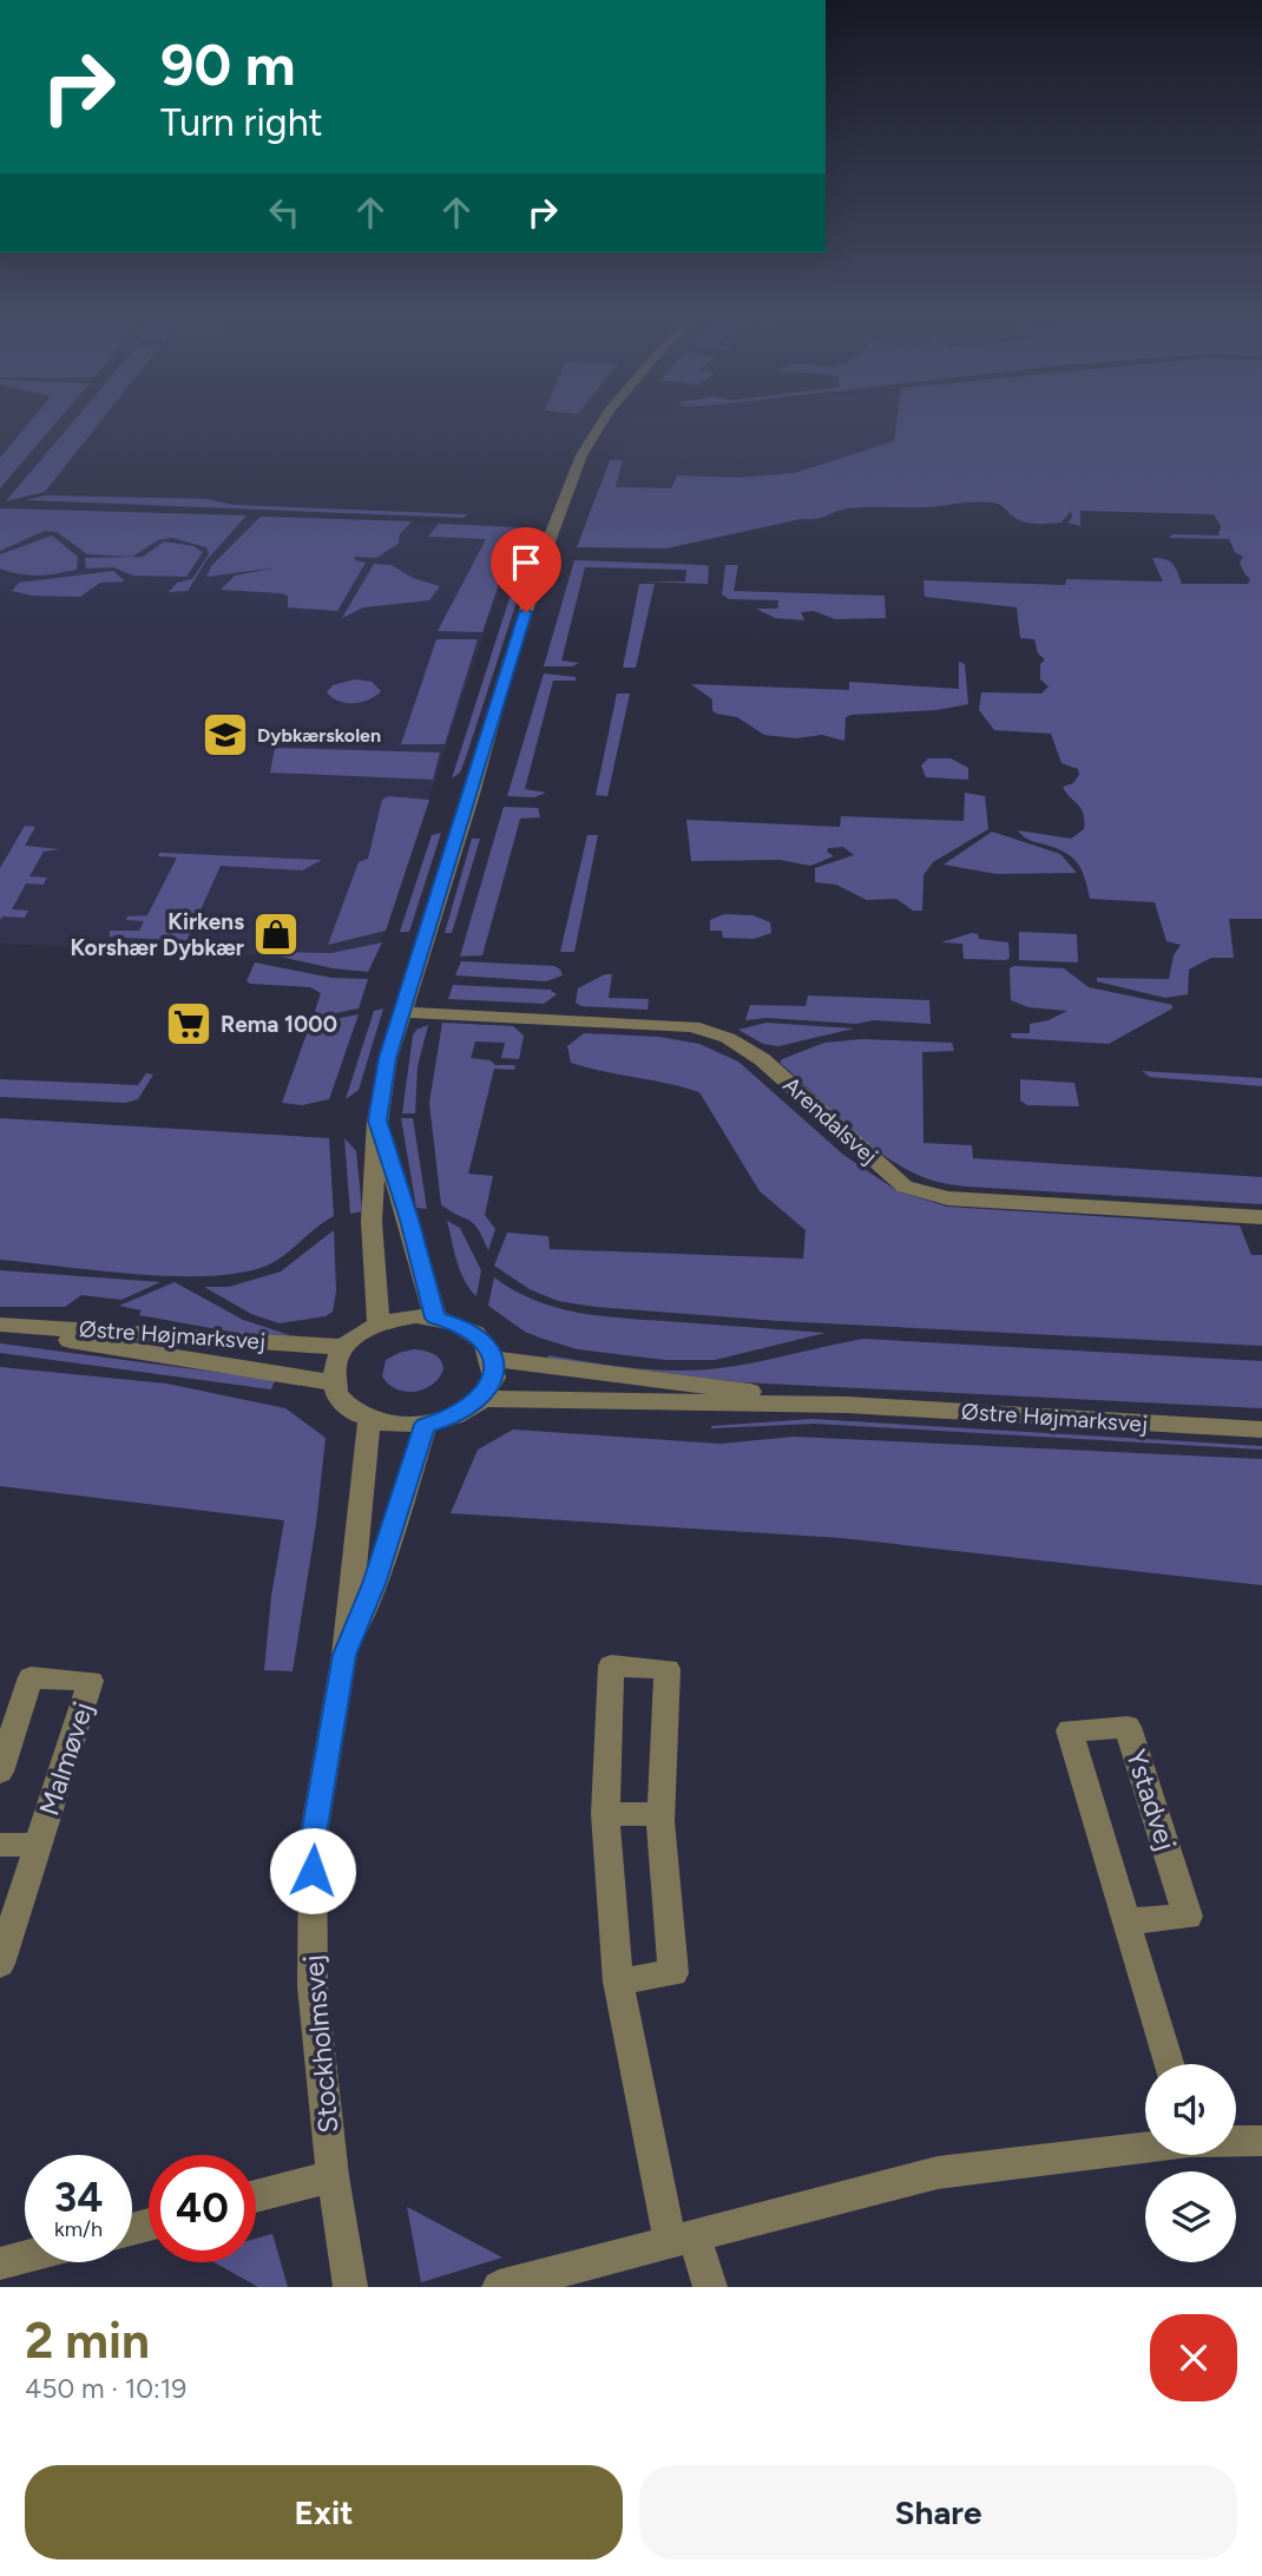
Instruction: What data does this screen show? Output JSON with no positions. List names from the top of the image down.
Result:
{
  "streets": {
    "street": [
      "Arendalsvej",
      "Østre Højmarksvej",
      "Malmøvej",
      "Ystadvej",
      "Stockholmsvej"
    ]
  },
  "crossings": [
    ["Østre Højmarksvej", "Stockholmsvej"]
  ],
  "places": {
    "school or university": ["Dybkærskolen"],
    "shop": ["Kirkens Korshær Dybkær"],
    "supermarket": ["Rema 1000"]
  },
  "page": {
    "turn": ["90 m", "Turn right"],
    "speed": "34 km/h",
    "limit": "40",
    "heading": ["2 min", "450 m · 10:19"],
    "buttons": ["Exit", "Share"]
  }
}
